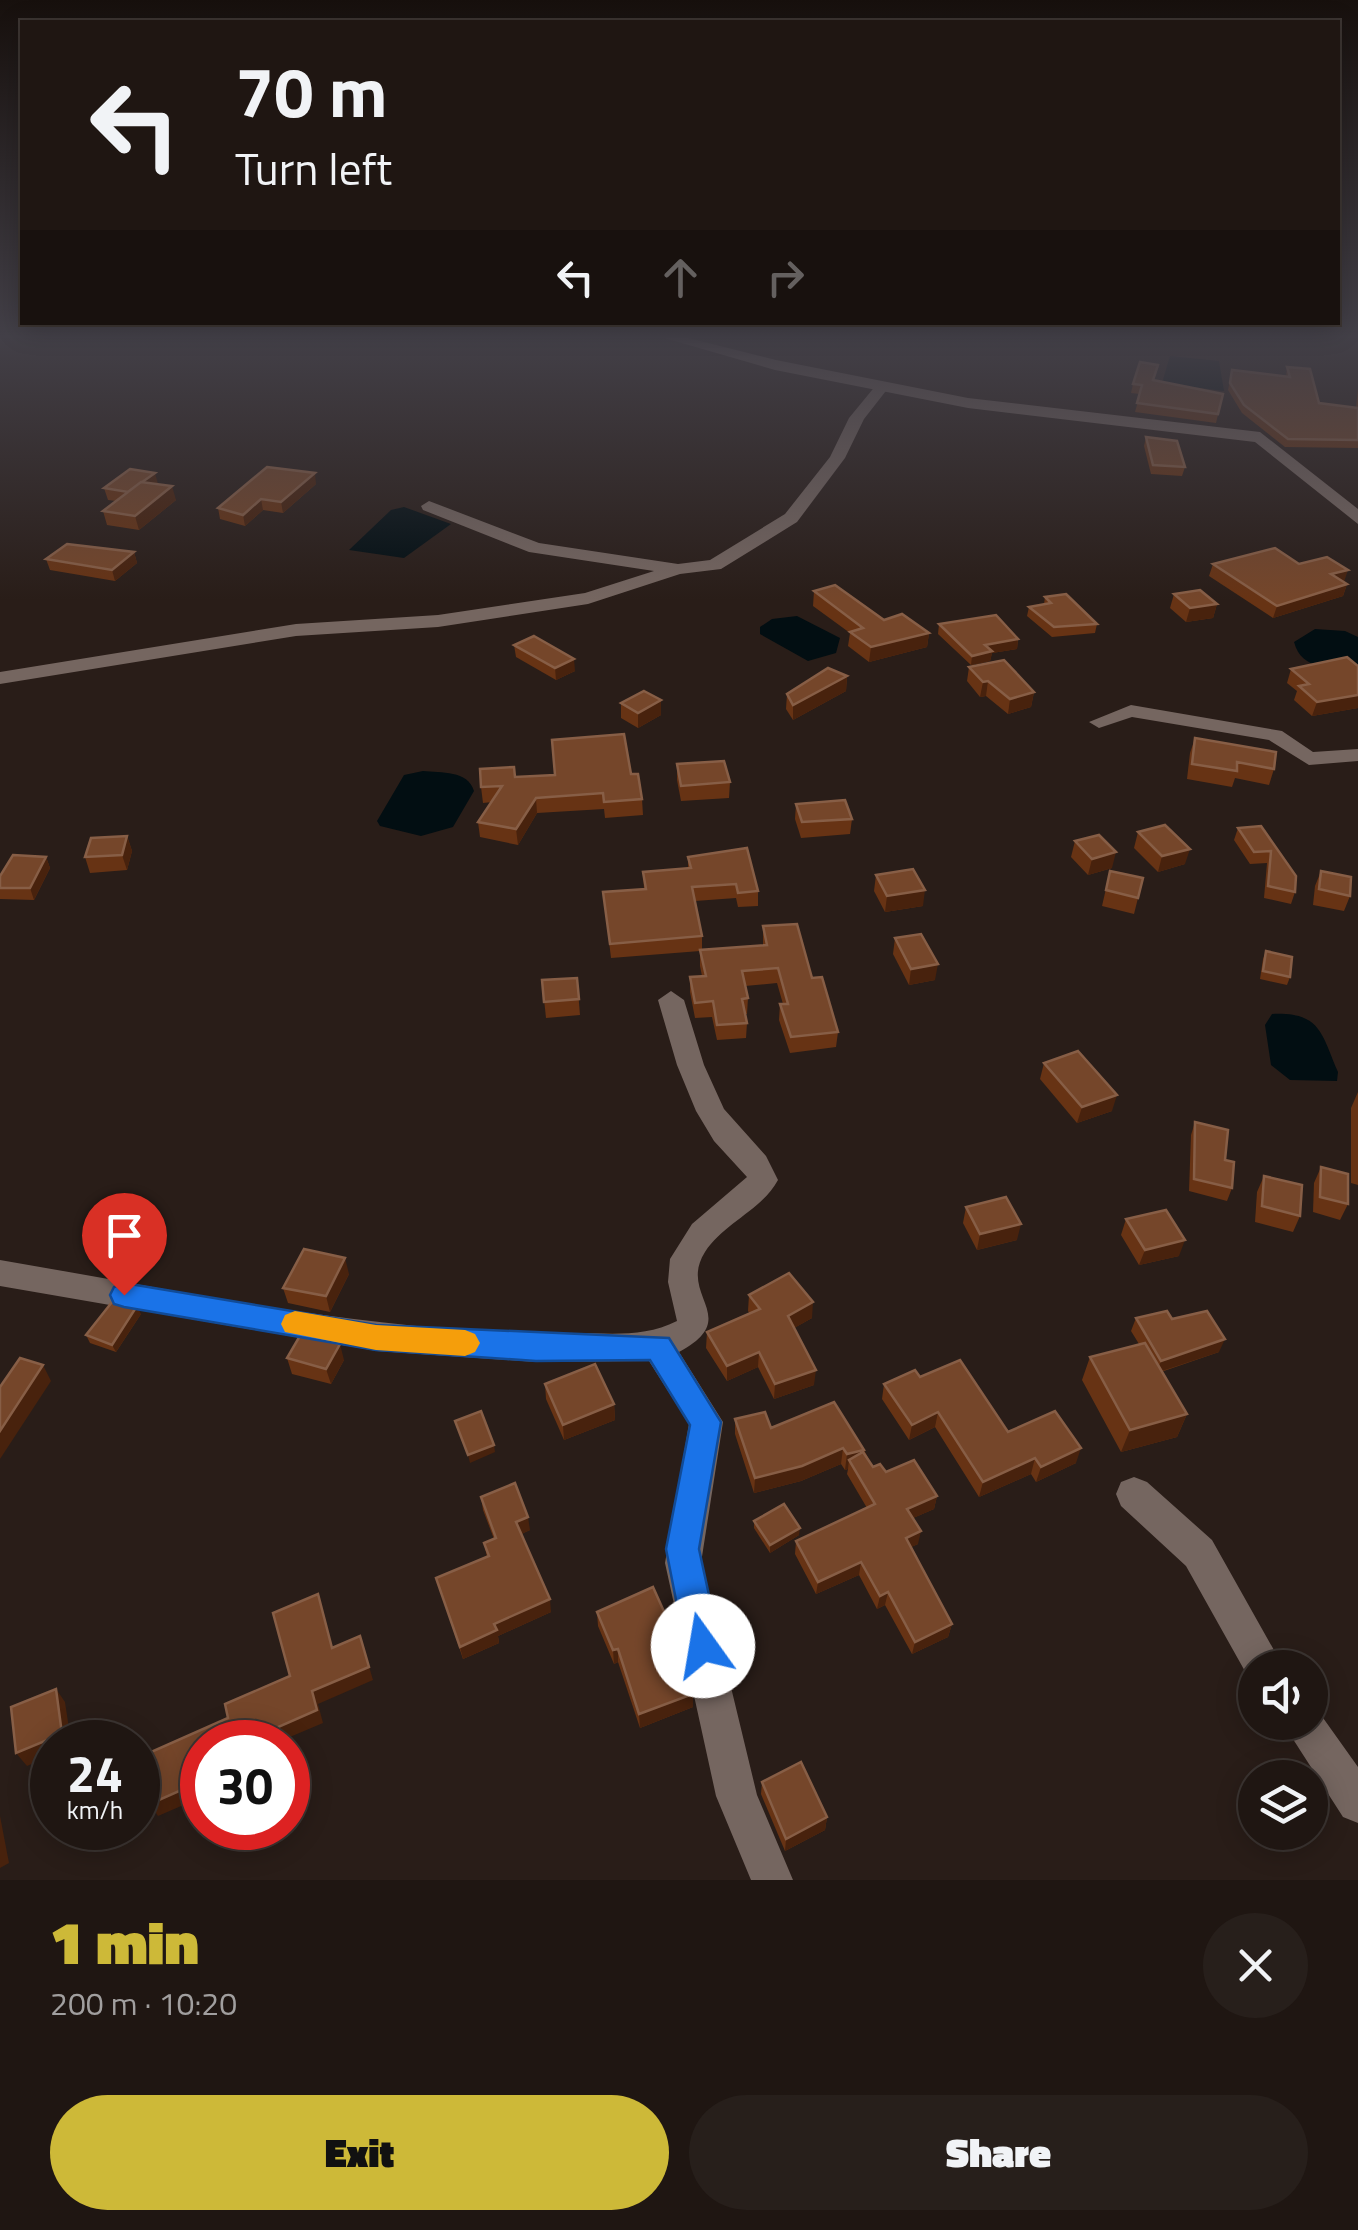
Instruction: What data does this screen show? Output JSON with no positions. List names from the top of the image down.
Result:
{
  "page": {
    "turn": ["70 m", "Turn left"],
    "speed": "24 km/h",
    "limit": "30",
    "heading": ["1 min", "200 m · 10:20"],
    "buttons": ["Exit", "Share"]
  }
}
